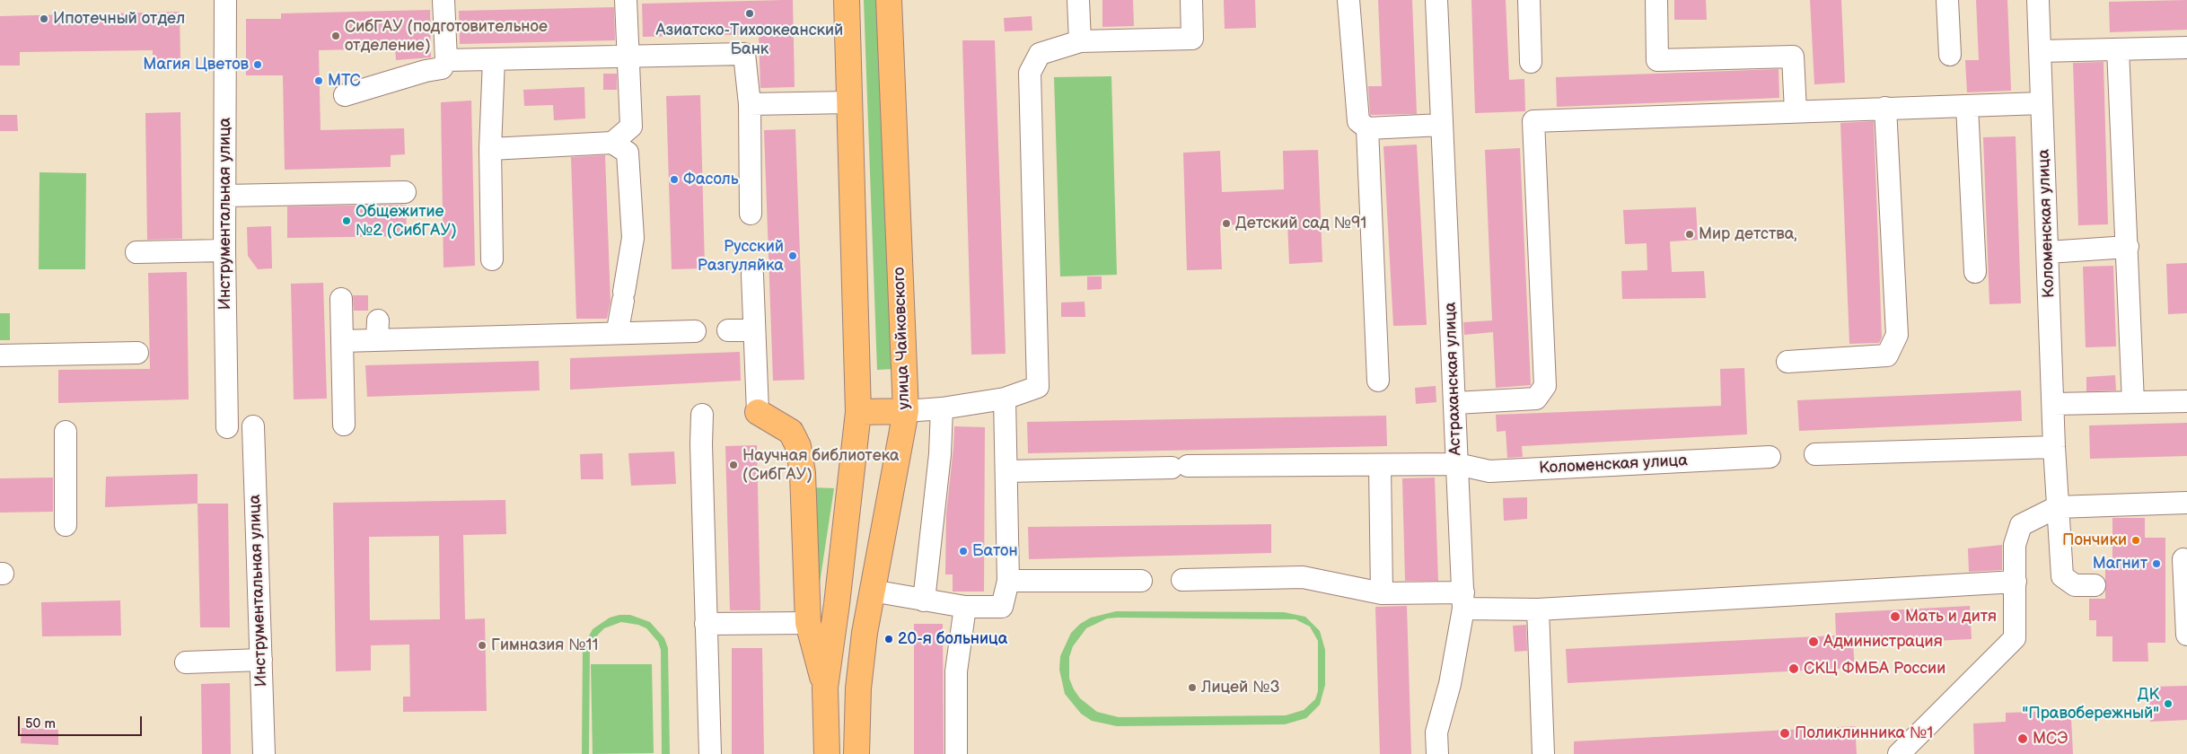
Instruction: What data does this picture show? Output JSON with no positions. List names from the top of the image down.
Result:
{
  "streets": {
    "main road": ["улица Чайковского"],
    "street": ["Инструментальная улица", "Коломенская улица", "Астраханская улица"]
  },
  "crossings": [
    ["Коломенская улица", "Астраханская улица"]
  ],
  "places": [
    "Азиатско-Тихоокеанский Банк",
    "Ипотечный отдел",
    "СибГАУ (подготовительное отделение)",
    "Магия Цветов",
    "МТС",
    "Фасоль",
    "Общежитие №2 (СибГАУ)",
    "Детский сад №91",
    "Мир детства,",
    "Русский Разгуляйка",
    "Научная библиотека (СибГАУ)",
    "Пончики",
    "Батон",
    "Магнит",
    "Мать и дитя",
    "20-я больница",
    "Администрация",
    "Гимназия №11",
    "СКЦ ФМБА России",
    "Лицей №3",
    "ДК \"Правобережный\"",
    "Поликлинника №1",
    "МСЭ"
  ],
  "scale_bar": "50 m"
}
